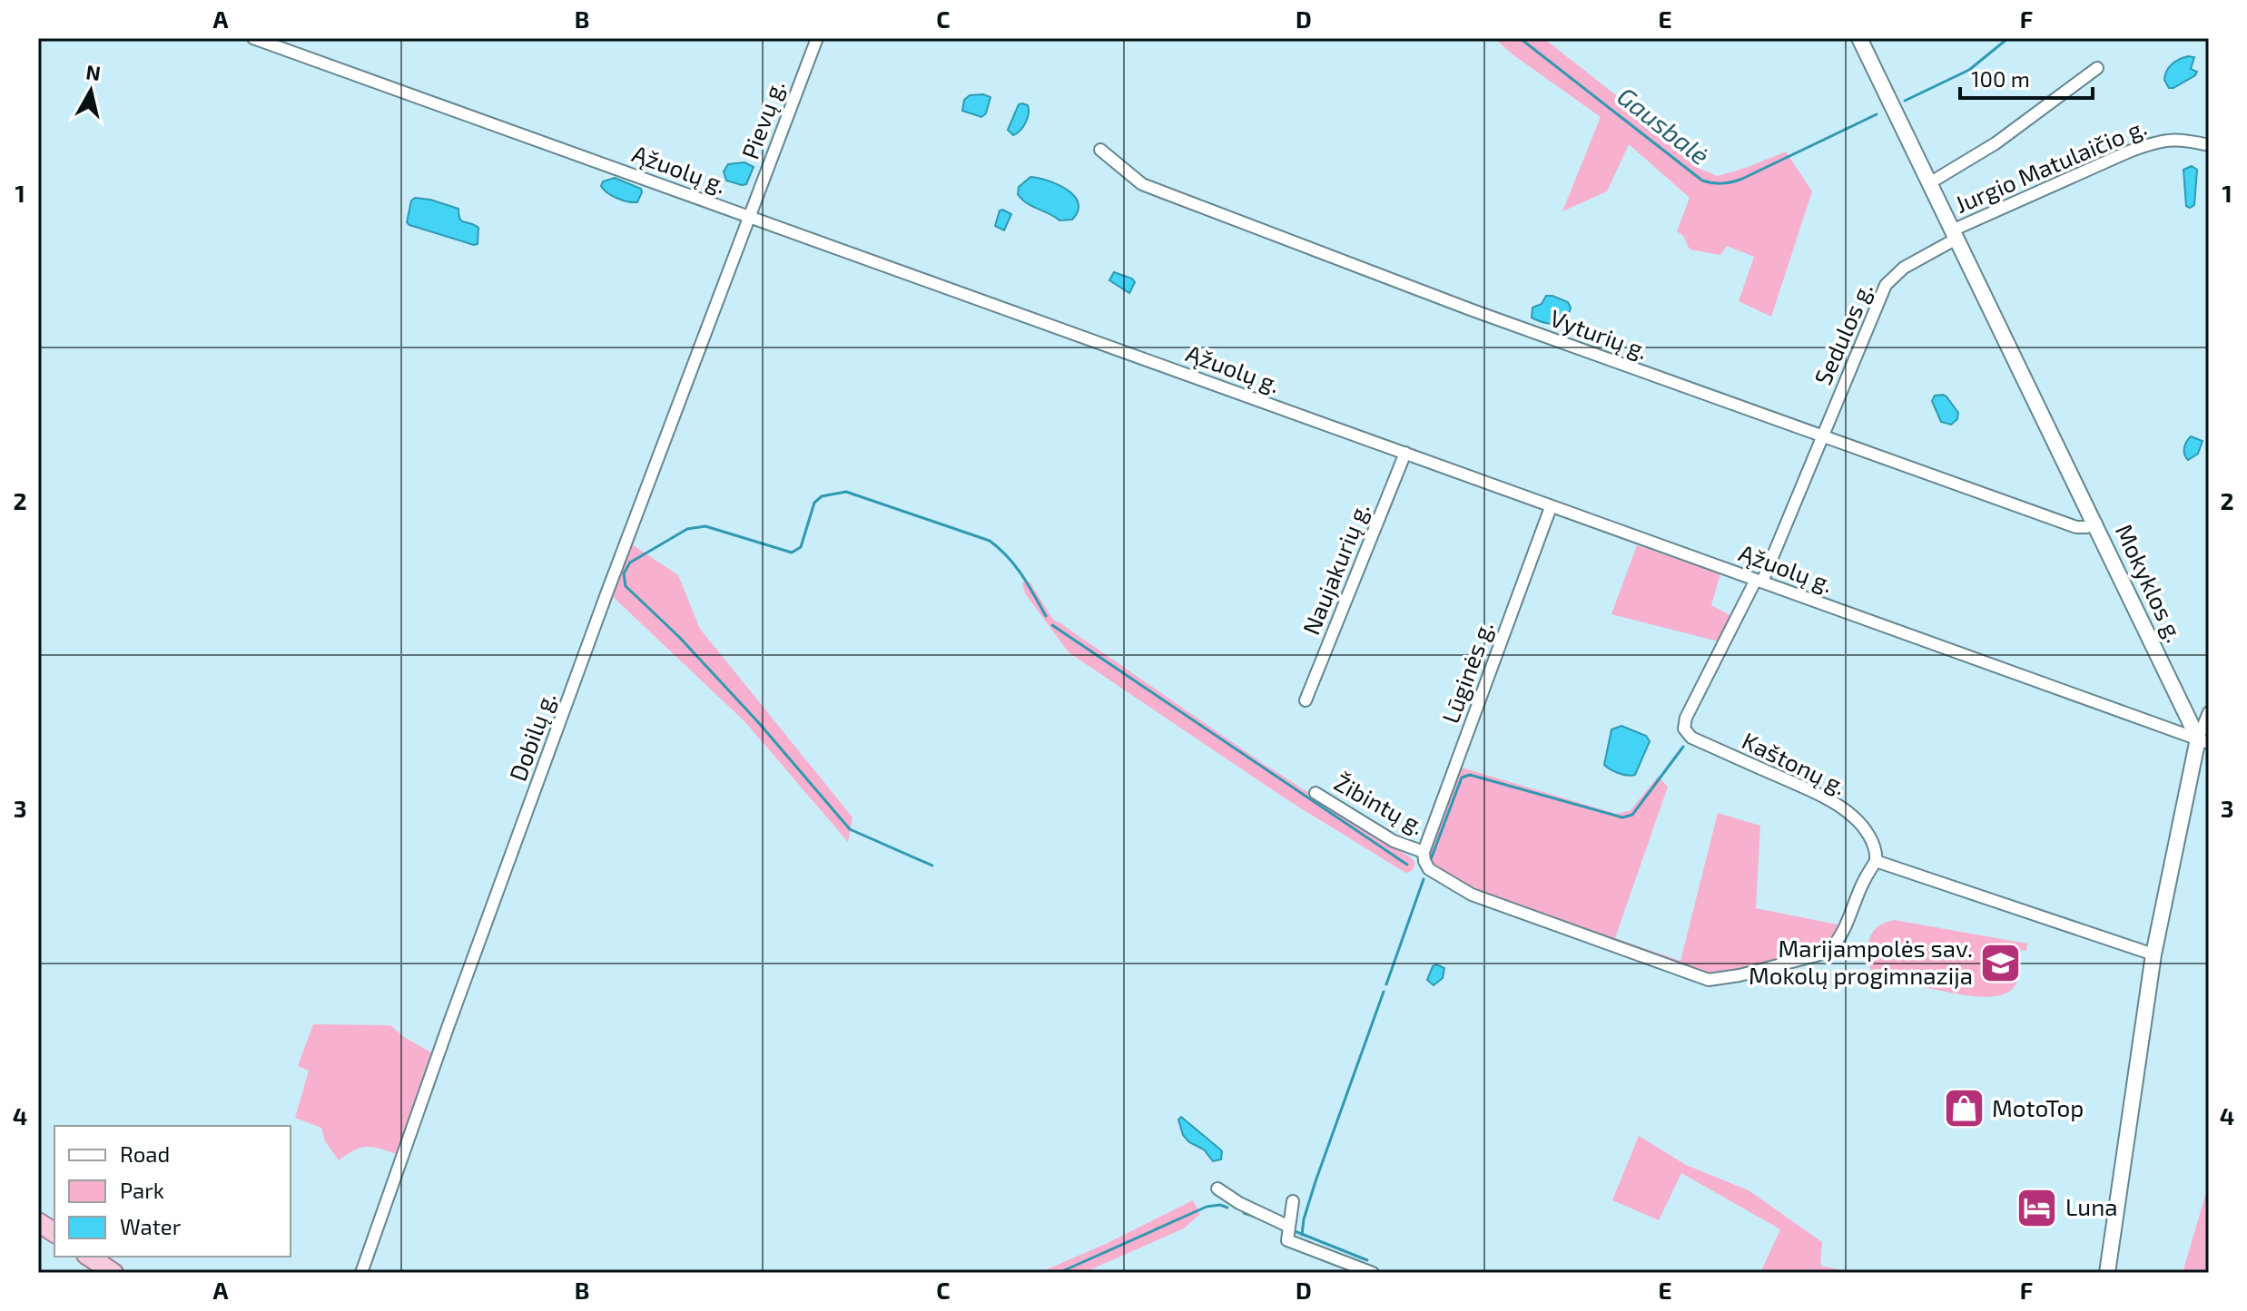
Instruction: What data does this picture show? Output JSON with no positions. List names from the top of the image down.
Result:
{
  "streets": {
    "main road": ["Mokyklos g."],
    "street": [
      "Pievų g.",
      "Jurgio Matulaičio g.",
      "Ąžuolų g.",
      "Sedulos g.",
      "Vyturių g.",
      "Naujakurių g.",
      "Lūginės g.",
      "Dobilų g.",
      "Kaštonų g.",
      "Žibintų g."
    ]
  },
  "crossings": [
    ["Pievų g.", "Ąžuolų g."],
    ["Pievų g.", "Dobilų g."],
    ["Jurgio Matulaičio g.", "Sedulos g."],
    ["Jurgio Matulaičio g.", "Mokyklos g."],
    ["Ąžuolų g.", "Sedulos g."],
    ["Ąžuolų g.", "Naujakurių g."],
    ["Ąžuolų g.", "Mokyklos g."],
    ["Ąžuolų g.", "Lūginės g."],
    ["Ąžuolų g.", "Dobilų g."],
    ["Ąžuolų g.", "Kaštonų g."],
    ["Sedulos g.", "Vyturių g."],
    ["Sedulos g.", "Mokyklos g."],
    ["Sedulos g.", "Kaštonų g."],
    ["Vyturių g.", "Mokyklos g."],
    ["Lūginės g.", "Žibintų g."]
  ],
  "water": ["Gausbalė"],
  "places": {
    "school or university": ["Marijampolės sav. Mokolų progimnazija"],
    "shop": ["MotoTop"],
    "hotel": ["Luna"]
  },
  "legend": ["Road", "Park", "Water"],
  "scale_bar": "100 m",
  "north": "top",
  "grid": {
    "columns": [
      "A",
      "B",
      "C",
      "D",
      "E",
      "F"
    ],
    "rows": [
      "1",
      "2",
      "3",
      "4"
    ]
  }
}
